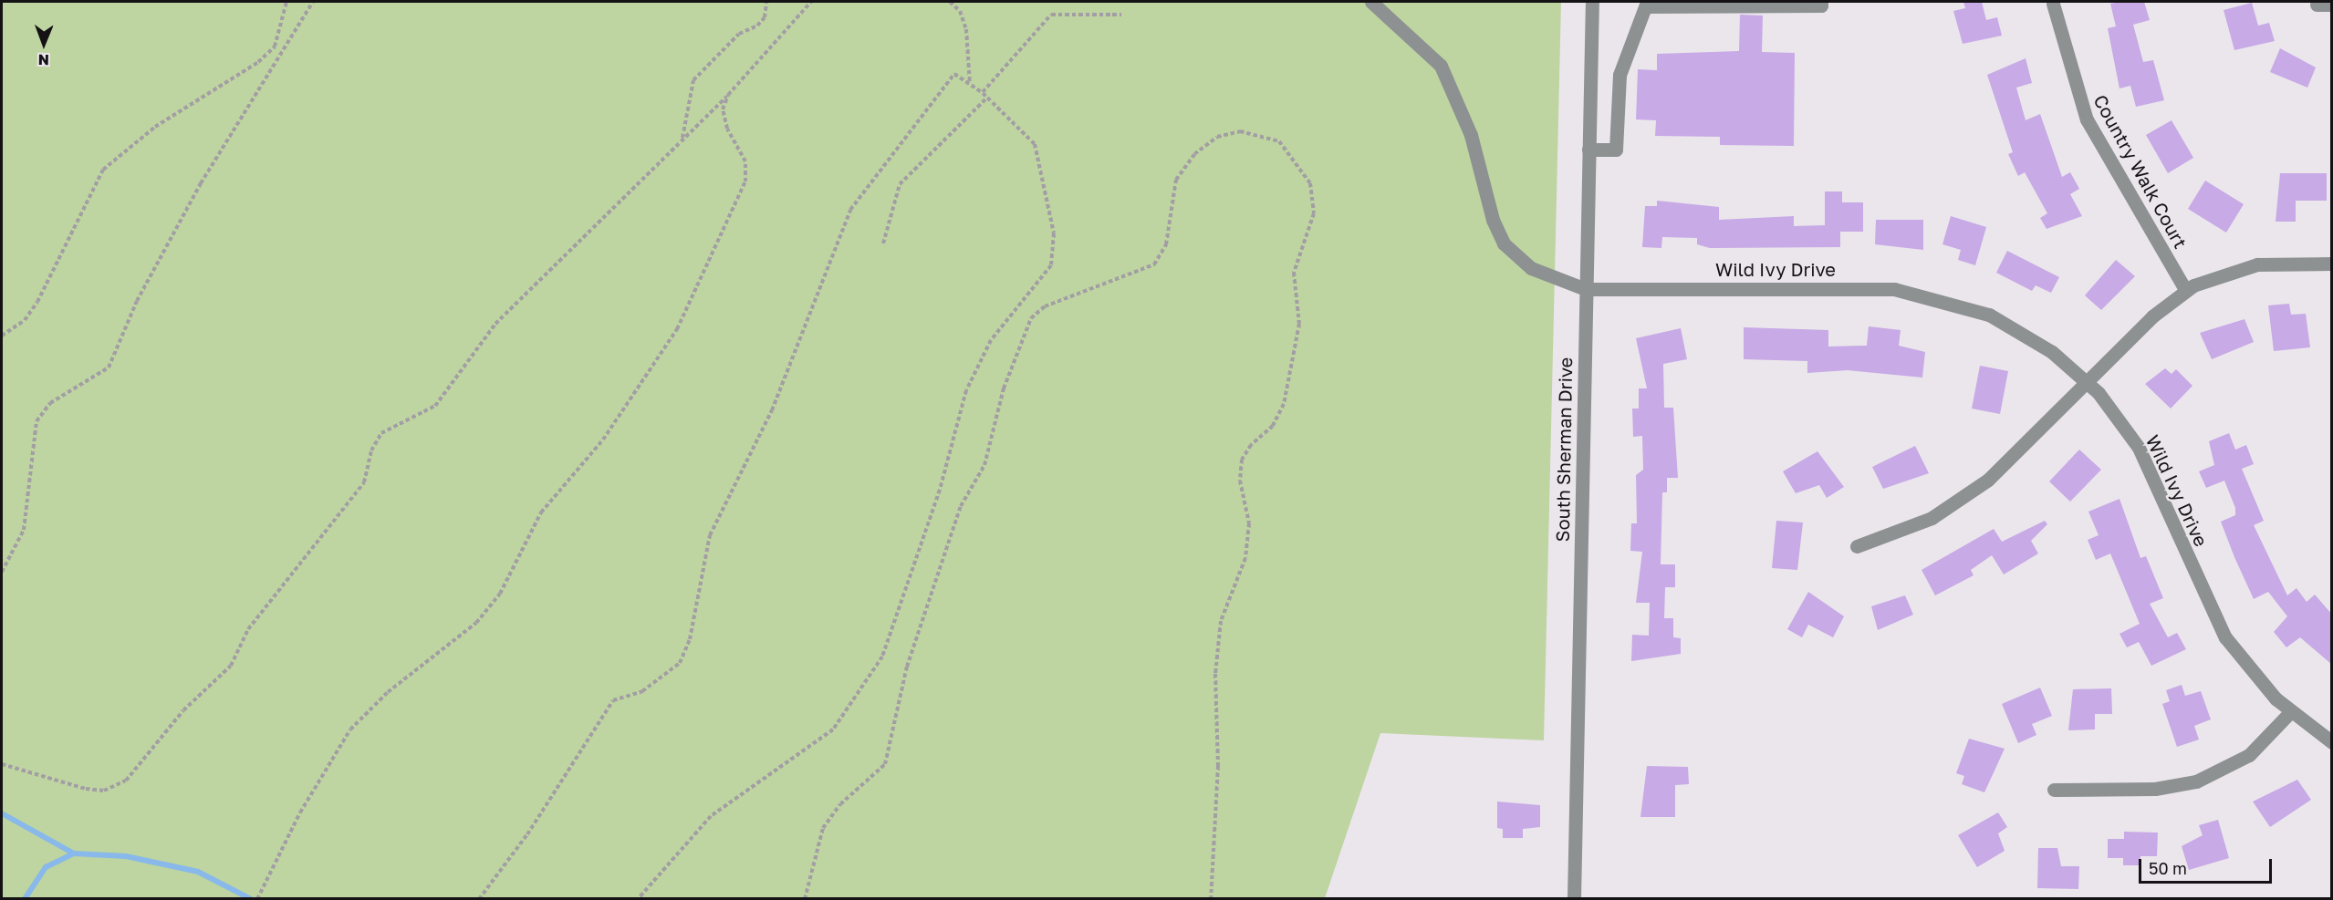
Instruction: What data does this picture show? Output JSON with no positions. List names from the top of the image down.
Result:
{
  "streets": {
    "street": ["Country Walk Court", "Wild Ivy Drive", "South Sherman Drive"]
  },
  "crossings": [
    ["Wild Ivy Drive", "South Sherman Drive"]
  ],
  "scale_bar": "50 m",
  "north": "bottom"
}
